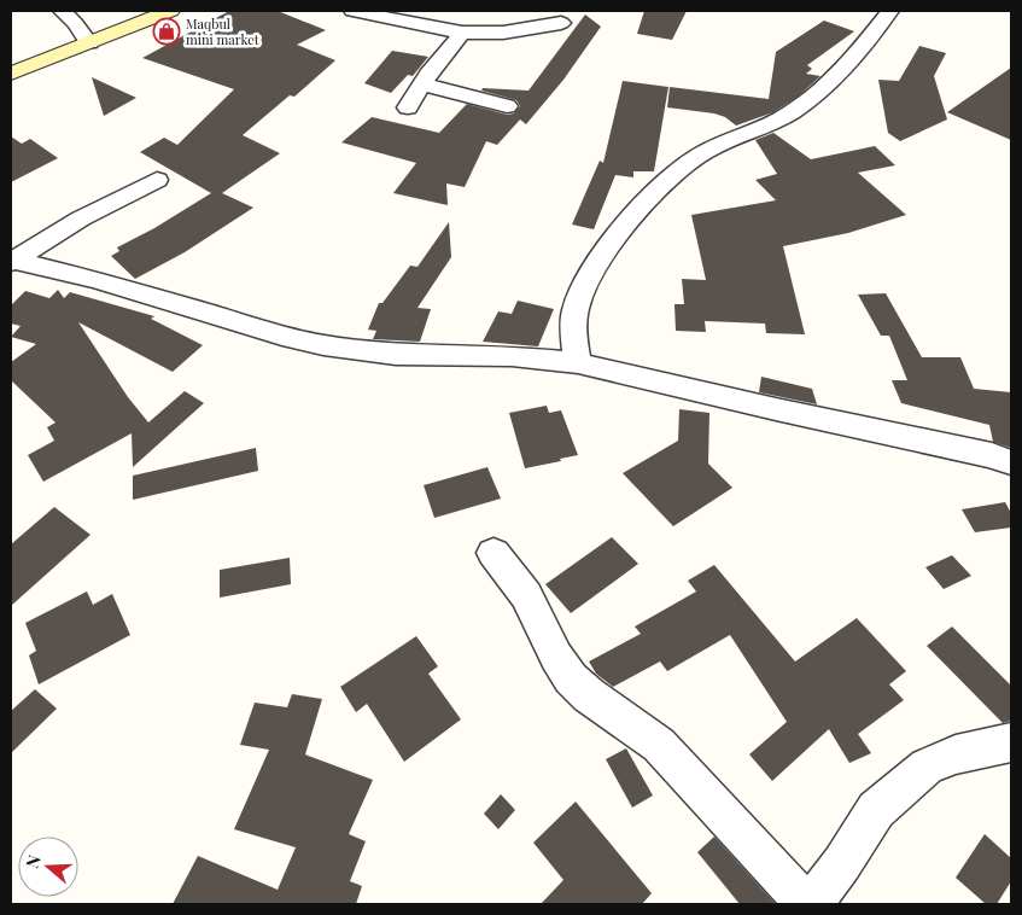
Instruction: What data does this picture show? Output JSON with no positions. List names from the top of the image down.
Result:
{
  "places": {
    "shop": ["Maqbul mini market"]
  },
  "north": "left"
}
